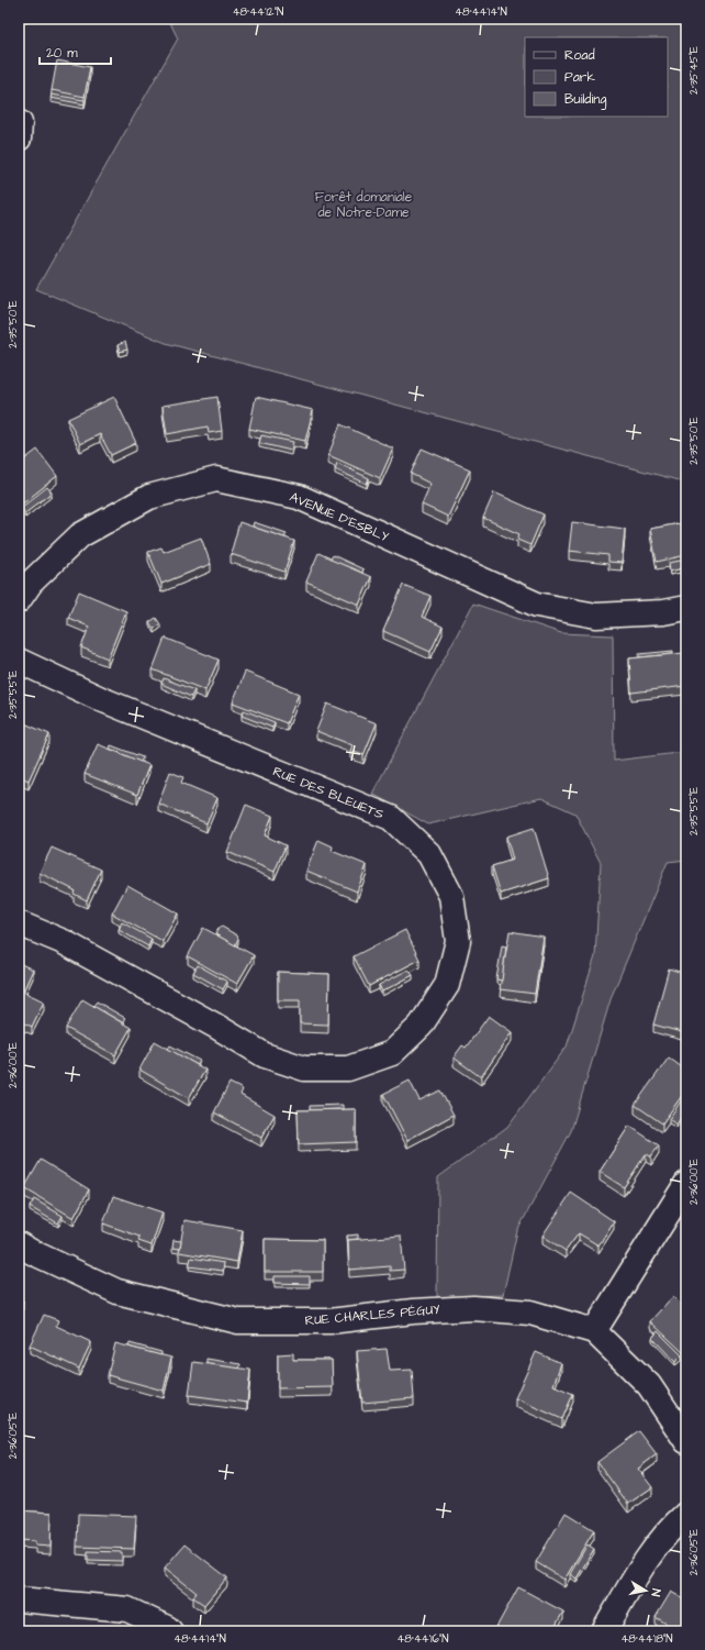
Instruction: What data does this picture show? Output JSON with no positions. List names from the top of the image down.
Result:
{
  "streets": {
    "street": ["AVENUE D'ESBLY", "RUE DES BLEUETS", "RUE CHARLES PÉGUY"]
  },
  "parks": ["Forêt domaniale de Notre-Dame"],
  "legend": ["Road", "Park", "Building"],
  "scale_bar": "20 m",
  "north": "right",
  "coordinates": [
    "48°44'12\"N",
    "48°44'14\"N",
    "2°35'45\"E",
    "2°35'50\"E",
    "2°35'55\"E",
    "2°36'00\"E",
    "2°36'05\"E",
    "48°44'16\"N",
    "48°44'18\"N"
  ]
}
